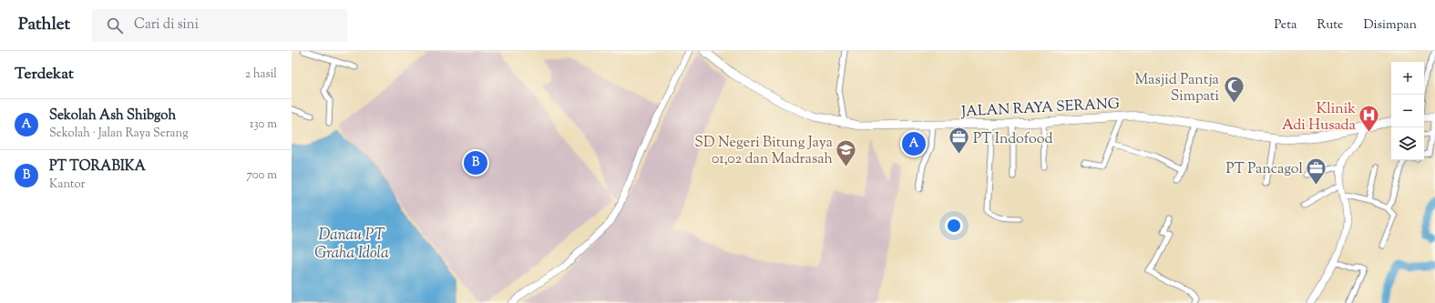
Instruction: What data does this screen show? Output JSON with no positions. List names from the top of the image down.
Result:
{
  "streets": {
    "highway": ["JALAN RAYA SERANG"]
  },
  "water": ["Danau PT Graha Idola"],
  "places": {
    "mosque": ["Masjid Pantja Simpati"],
    "hospital": ["Klinik Adi Husada"],
    "office": ["PT Indofood", "PT Pancagol"],
    "school or university": ["SD Negeri Bitung Jaya 01,02 dan Madrasah"]
  },
  "page": {
    "header": "Pathlet",
    "search": "Cari di sini",
    "nav": ["Peta", "Rute", "Disimpan"],
    "heading": ["Terdekat", "2 hasil"],
    "map_buttons": ["+", "−"],
    "list": [
      {
        "mark": "A",
        "name": "Sekolah Ash Shibgoh",
        "note": "Sekolah · Jalan Raya Serang",
        "value": "130 m"
      },
      {
        "mark": "B",
        "name": "PT TORABIKA",
        "note": "Kantor",
        "value": "700 m"
      }
    ],
    "pins": ["A", "B"]
  }
}
